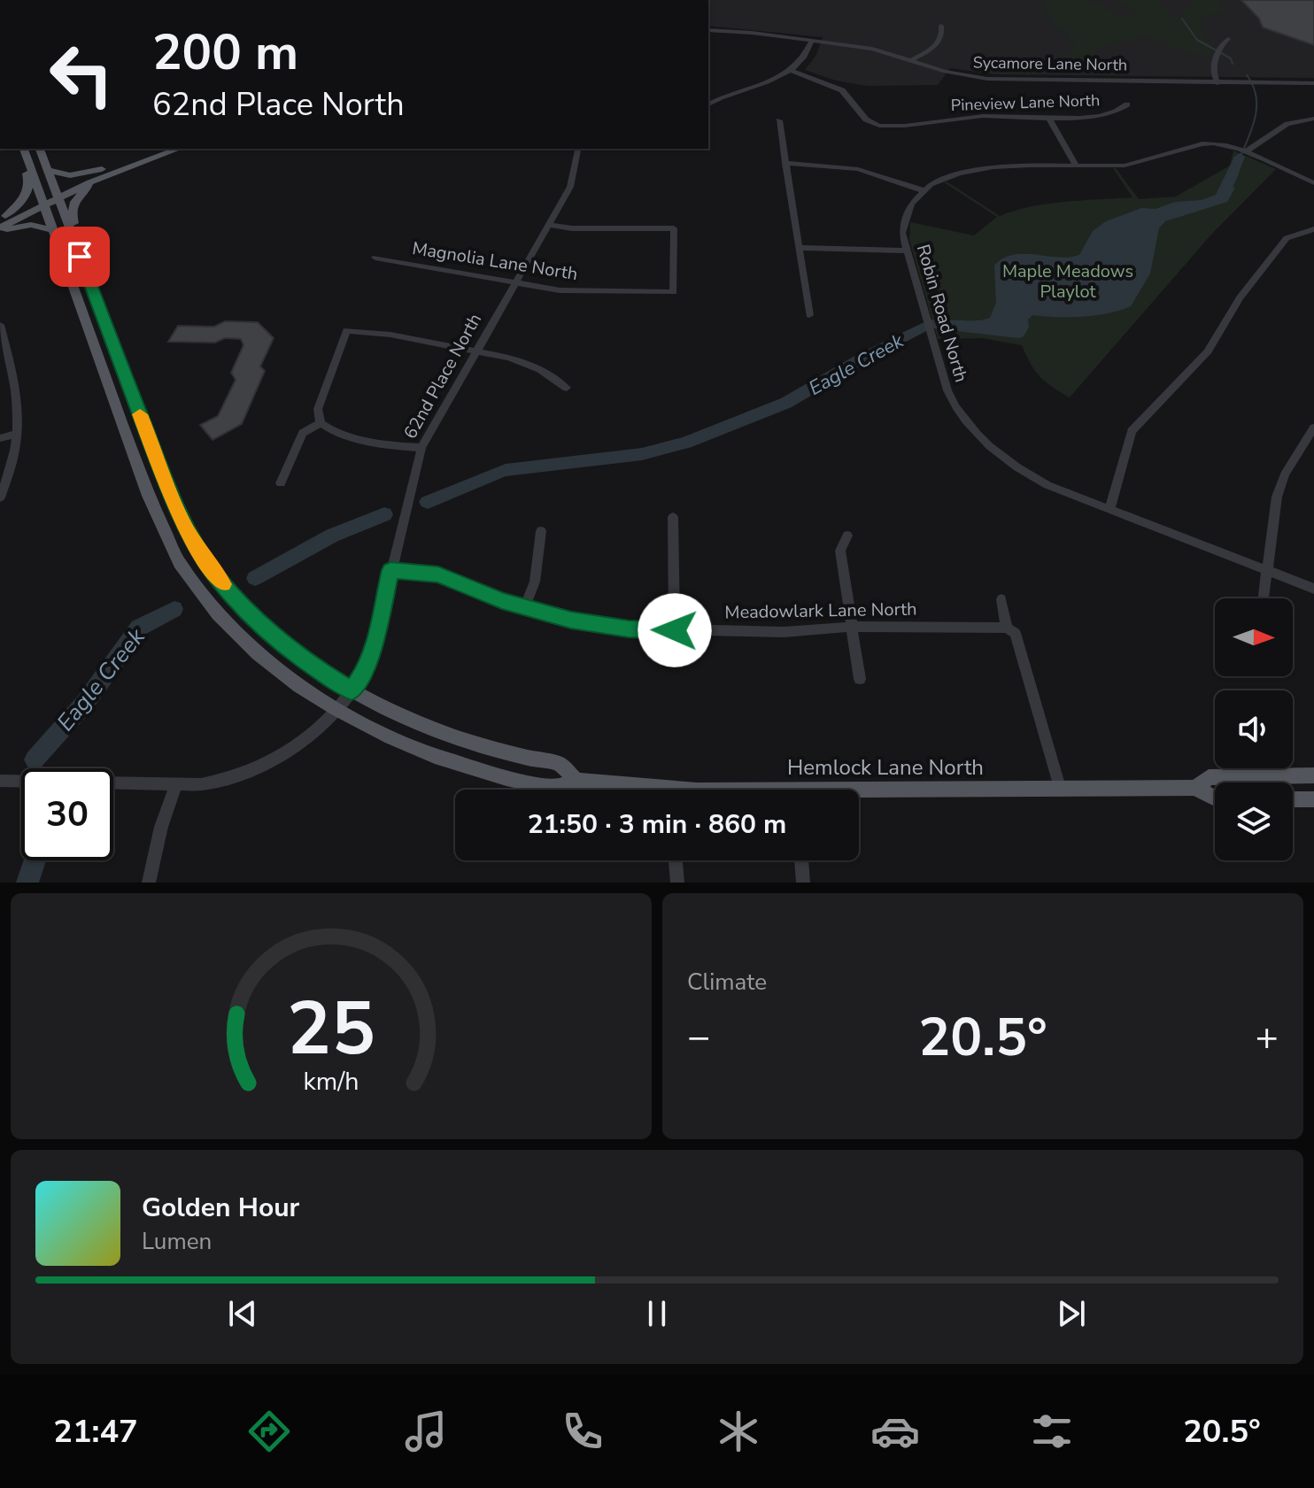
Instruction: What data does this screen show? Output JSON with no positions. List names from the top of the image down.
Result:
{
  "streets": {
    "main road": ["Hemlock Lane North"],
    "street": [
      "Sycamore Lane North",
      "Pineview Lane North",
      "Magnolia Lane North",
      "Robin Road North",
      "62nd Place North",
      "Meadowlark Lane North"
    ]
  },
  "crossings": [
    ["Magnolia Lane North", "62nd Place North"],
    ["62nd Place North", "Meadowlark Lane North"],
    ["62nd Place North", "Hemlock Lane North"]
  ],
  "water": ["Eagle Creek"],
  "parks": ["Maple Meadows Playlot"],
  "north": "right",
  "page": {
    "turn": ["200 m", "62nd Place North"],
    "limit": "30",
    "trip": "21:50 · 3 min · 860 m",
    "tile": "Climate",
    "heat": ["−", "20.5°", "+"],
    "song": ["Golden Hour", "Lumen"],
    "tabs": ["21:47", "20.5°"],
    "gauge": ["25", "km/h"]
  }
}
